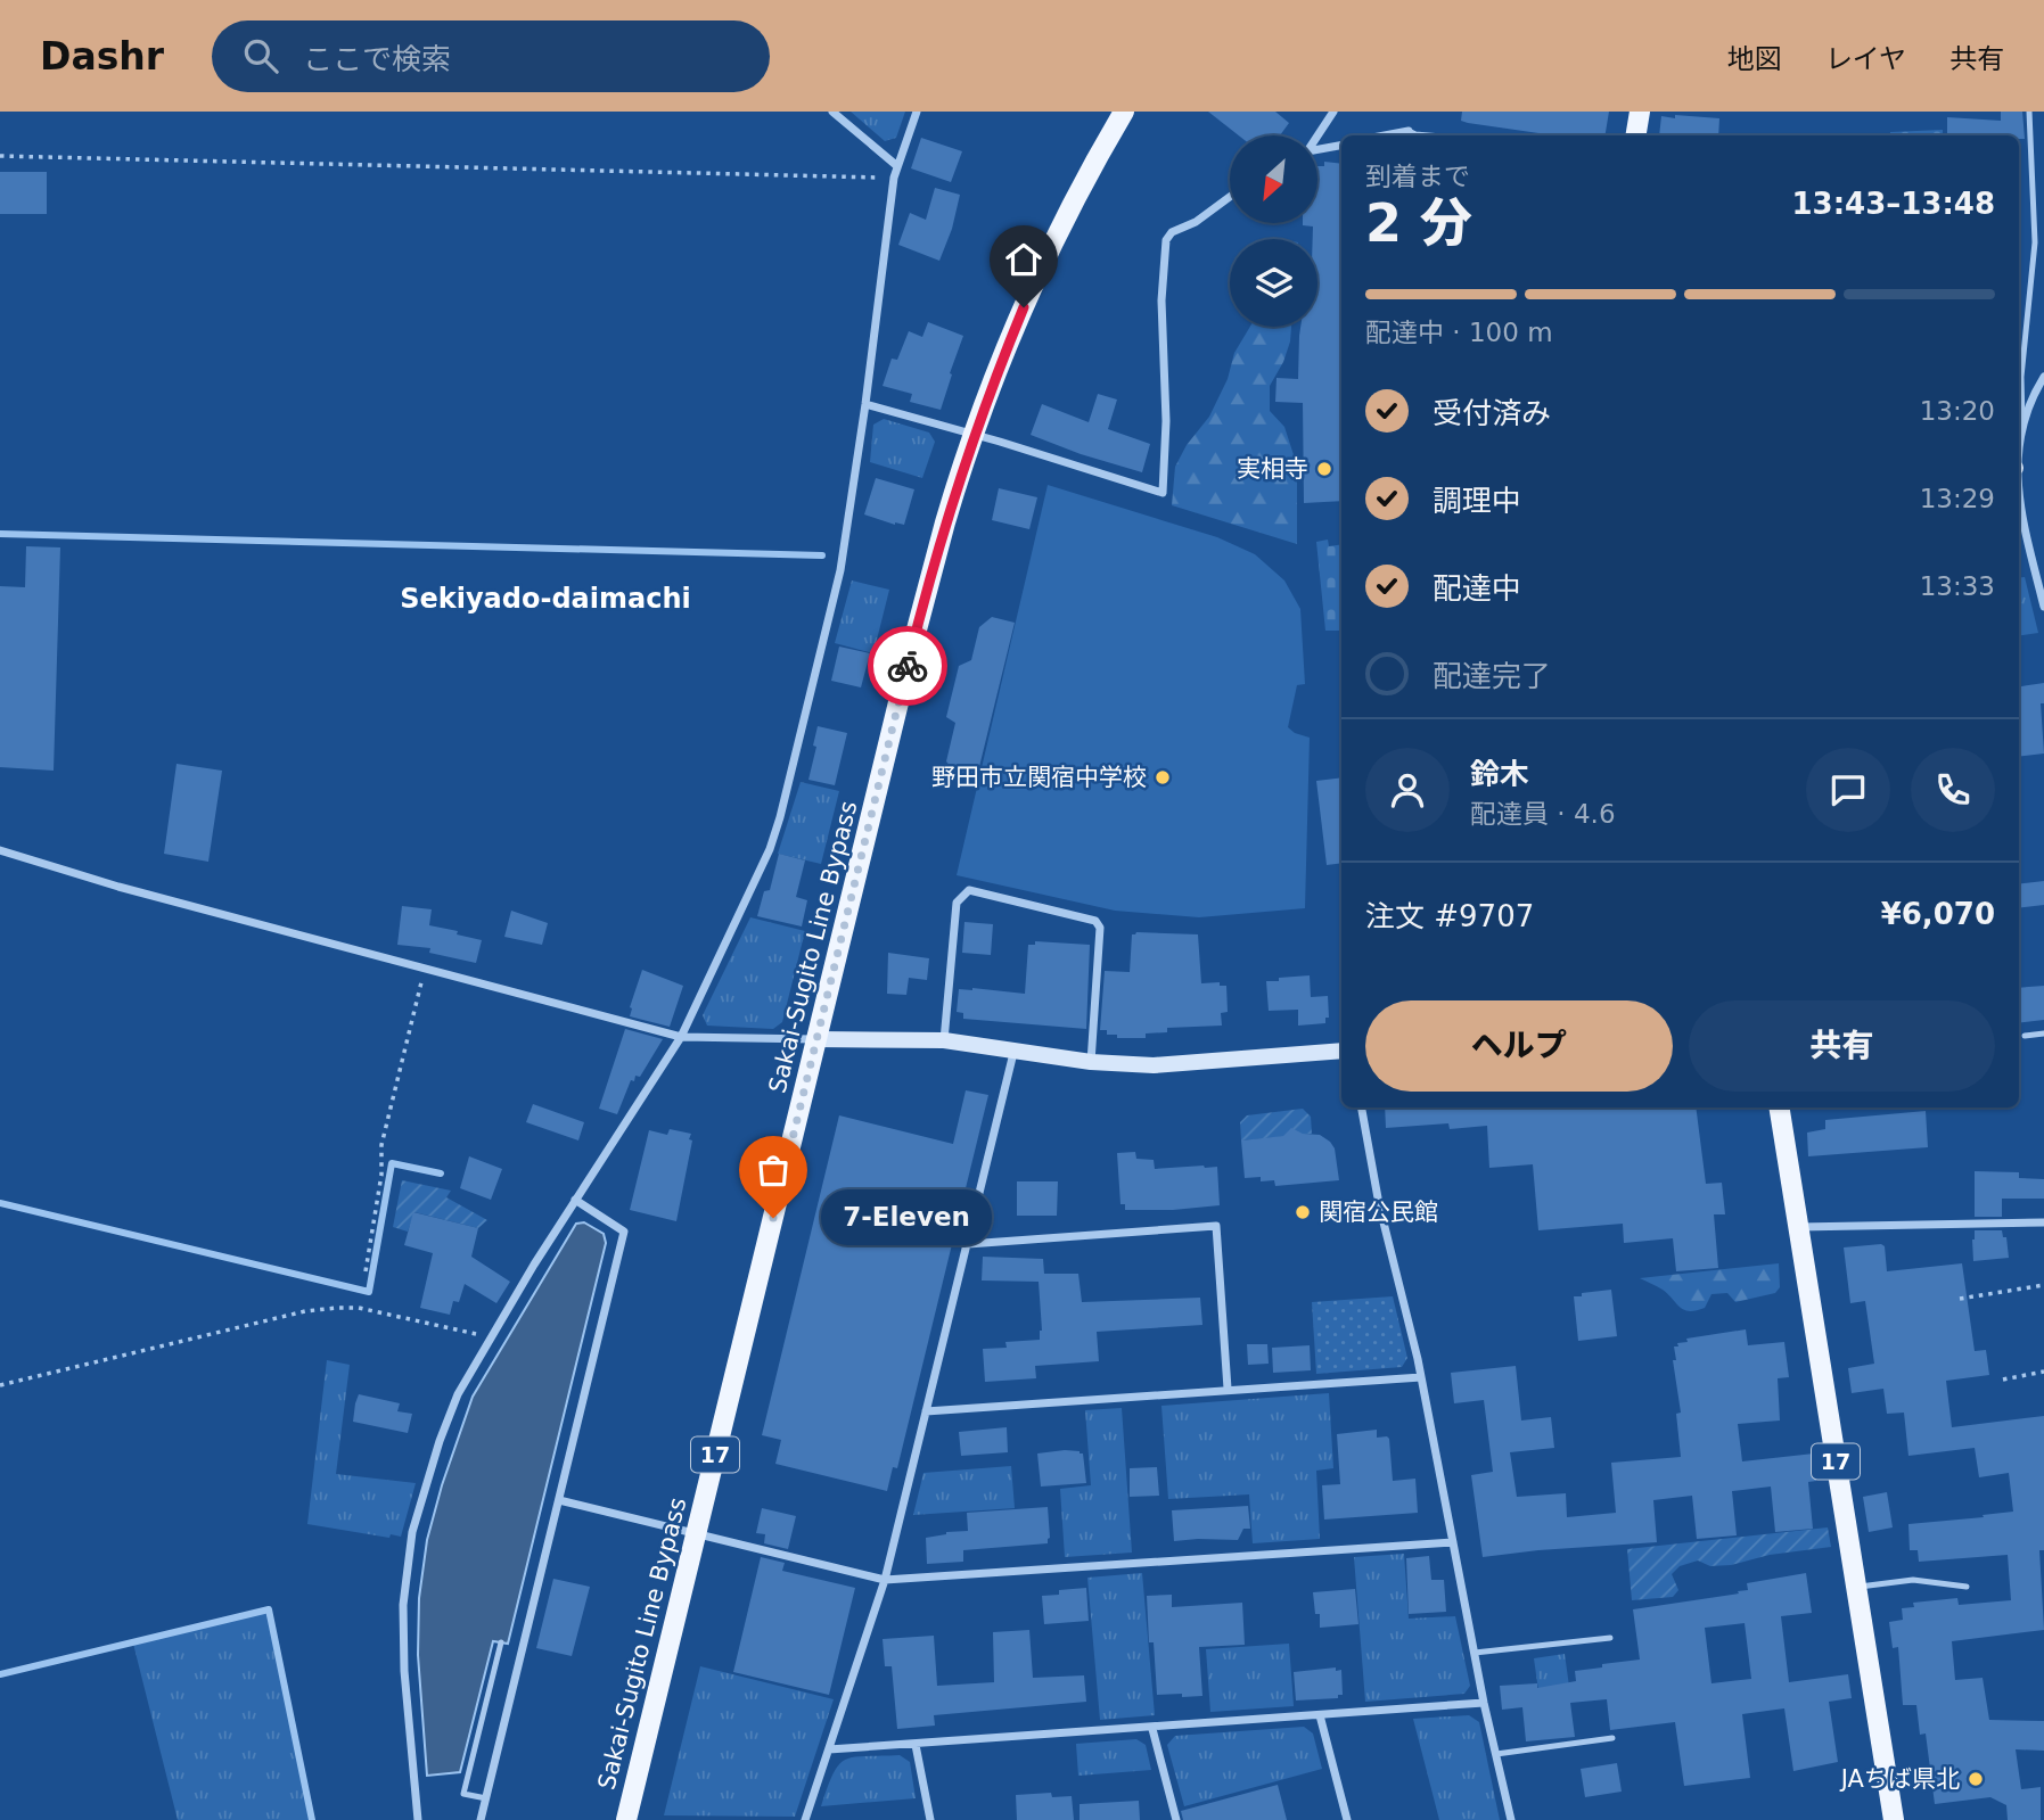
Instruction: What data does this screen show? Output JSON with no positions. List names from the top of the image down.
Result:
{
  "streets": {
    "main road": ["Sakai-Sugito Line Bypass", "17"]
  },
  "districts": ["Sekiyado-daimachi"],
  "places": [
    "実相寺",
    "野田市立関宿中学校",
    "関宿公民館",
    "7-Eleven",
    "JAちば県北"
  ],
  "north": "bottom left",
  "page": {
    "header": "Dashr",
    "search": "ここで検索",
    "nav": ["地図", "レイヤ", "共有"],
    "heading": ["2 分", "到着まで", "13:43–13:48"],
    "panel": [
      "鈴木",
      "配達員 · 4.6",
      "注文 #9707",
      "¥6,070"
    ],
    "bar": "配達中 · 100 m",
    "list": [
      ["受付済み", "13:20"],
      ["調理中", "13:29"],
      ["配達中", "13:33"],
      "配達完了"
    ],
    "buttons": ["ヘルプ", "共有"],
    "bubble": "7-Eleven"
  }
}
